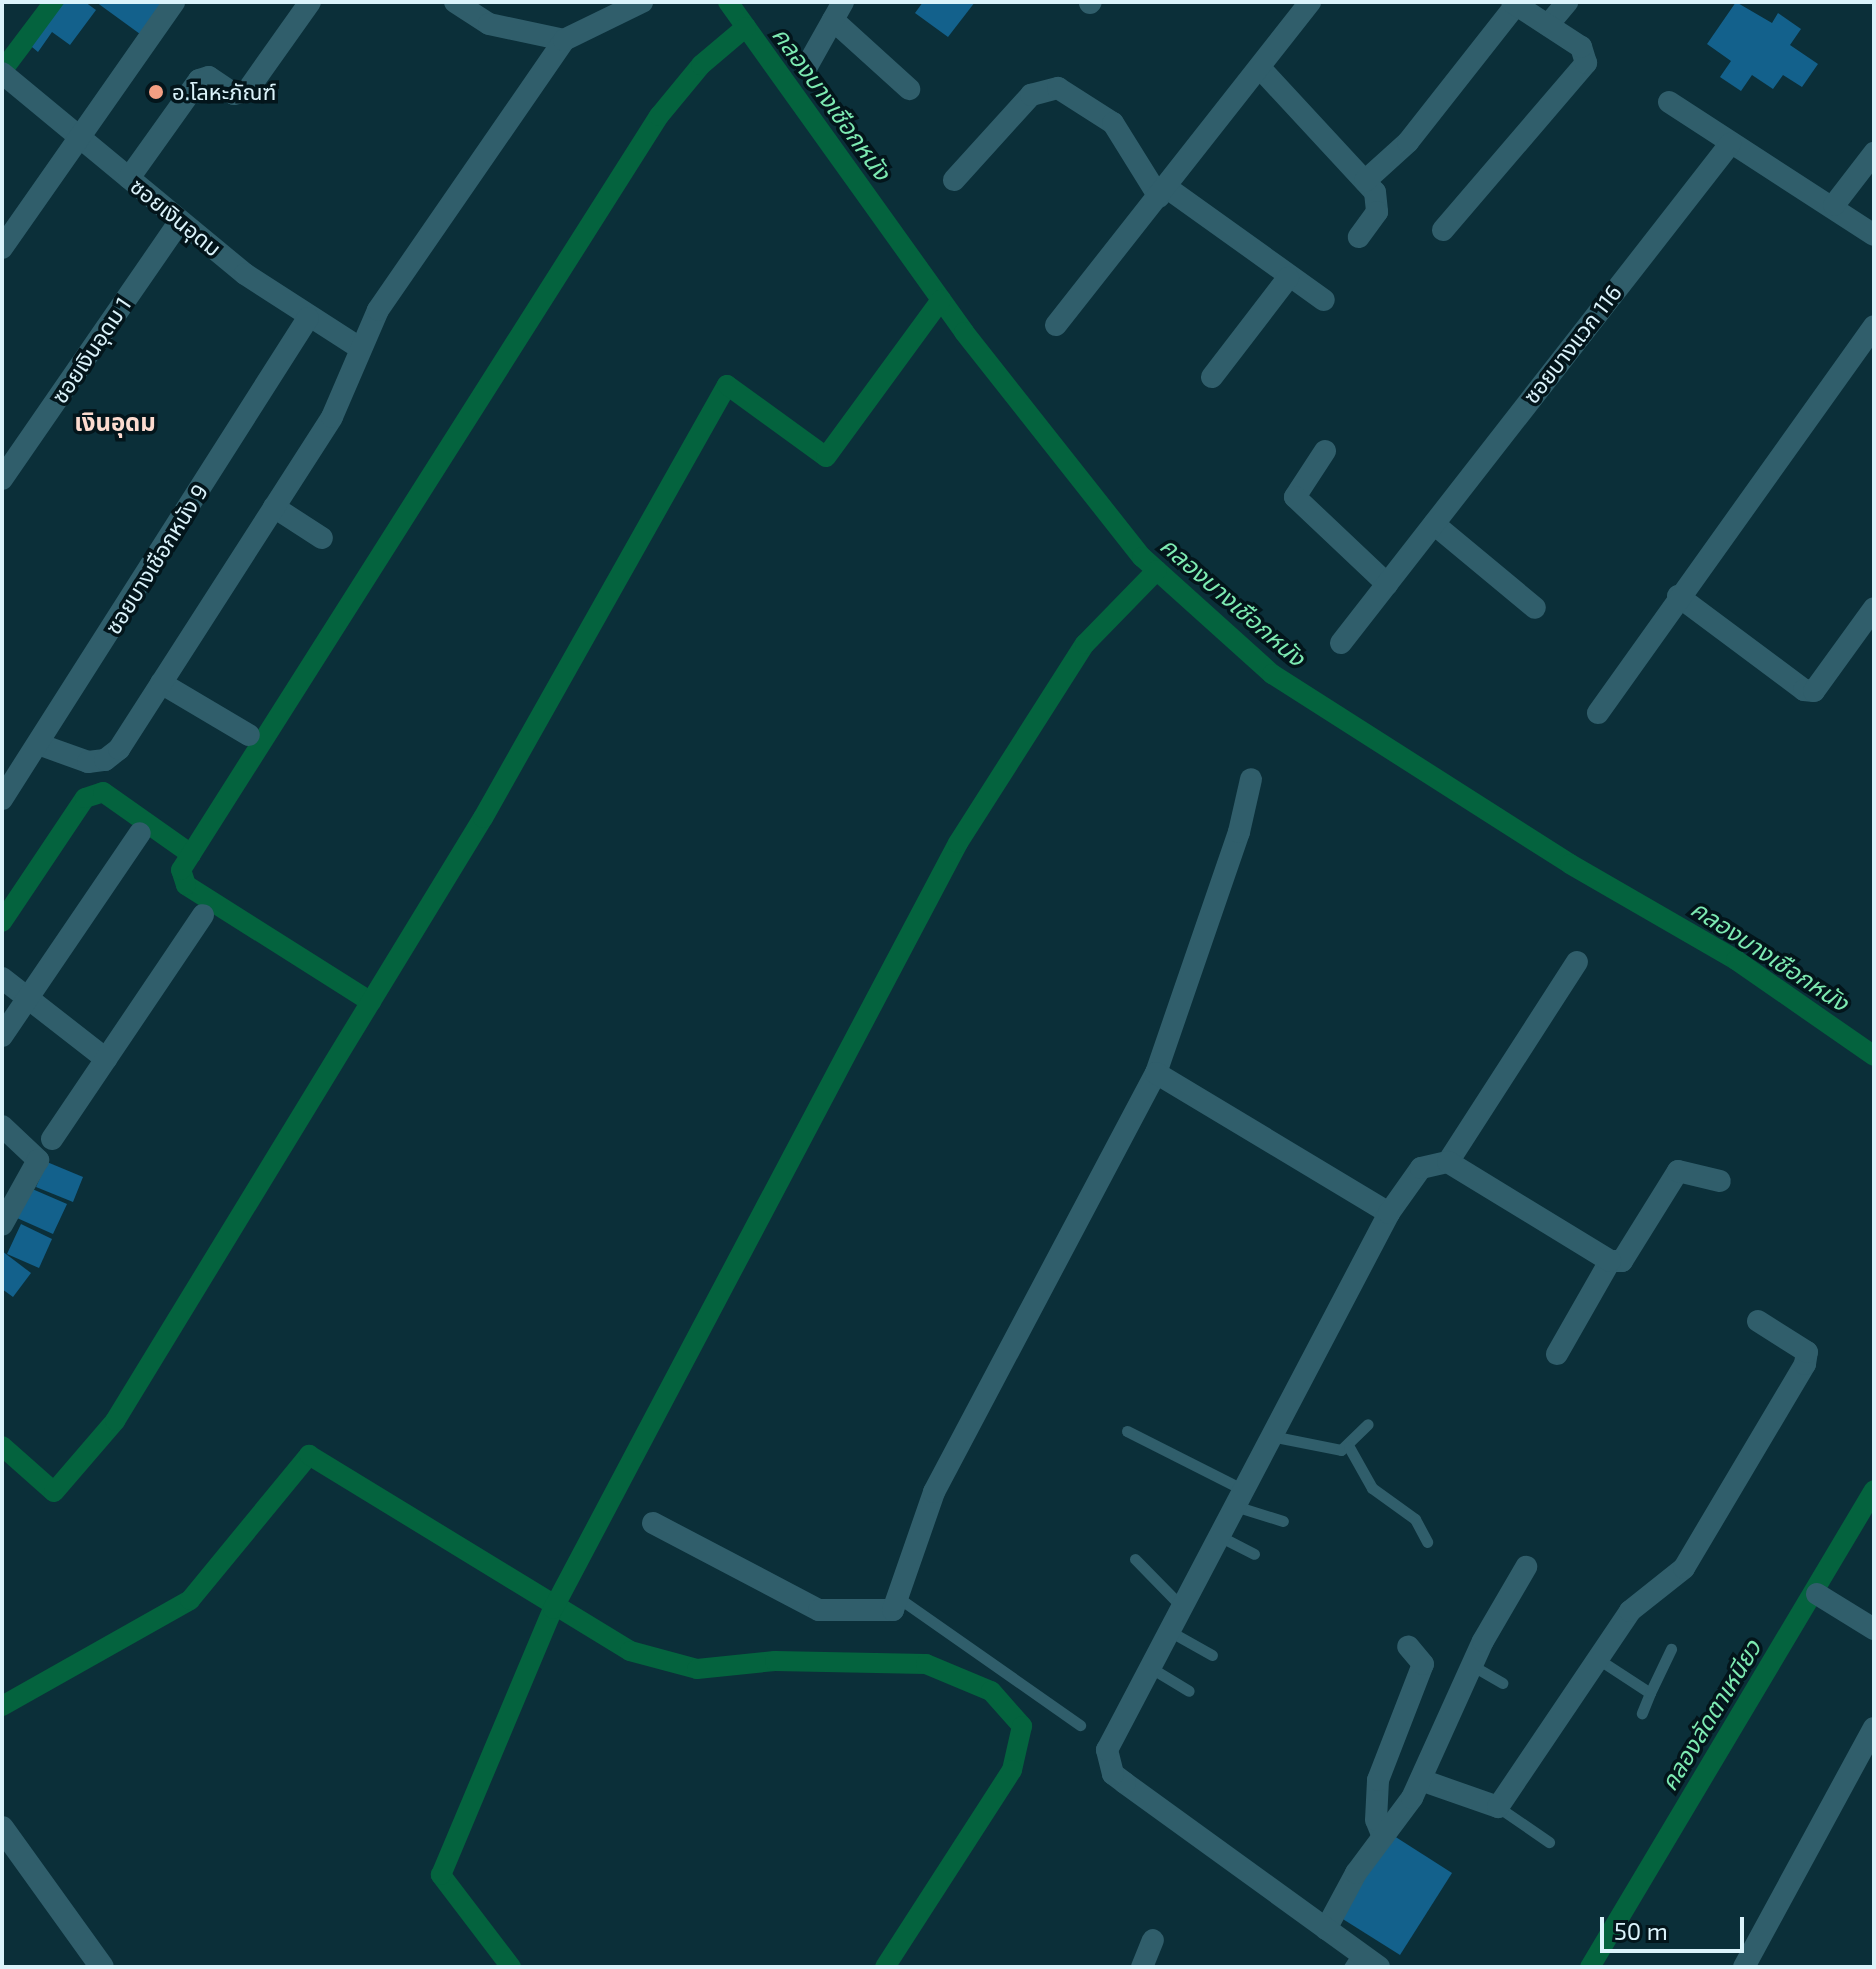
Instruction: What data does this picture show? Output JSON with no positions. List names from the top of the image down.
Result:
{
  "streets": {
    "street": [
      "ซอยเงินอุดม",
      "ซอยบางแวก 116",
      "ซอยเงินอุดม 1",
      "ซอยบางเชือกหนัง 9"
    ]
  },
  "crossings": [
    ["ซอยเงินอุดม", "ซอยเงินอุดม 1"],
    ["ซอยเงินอุดม", "ซอยบางเชือกหนัง 9"]
  ],
  "districts": ["เงินอุดม"],
  "water": ["คลองบางเชือกหนัง", "คลองลัดตาเหนียว"],
  "places": ["อ.โลหะภัณฑ์"],
  "scale_bar": "50 m"
}
